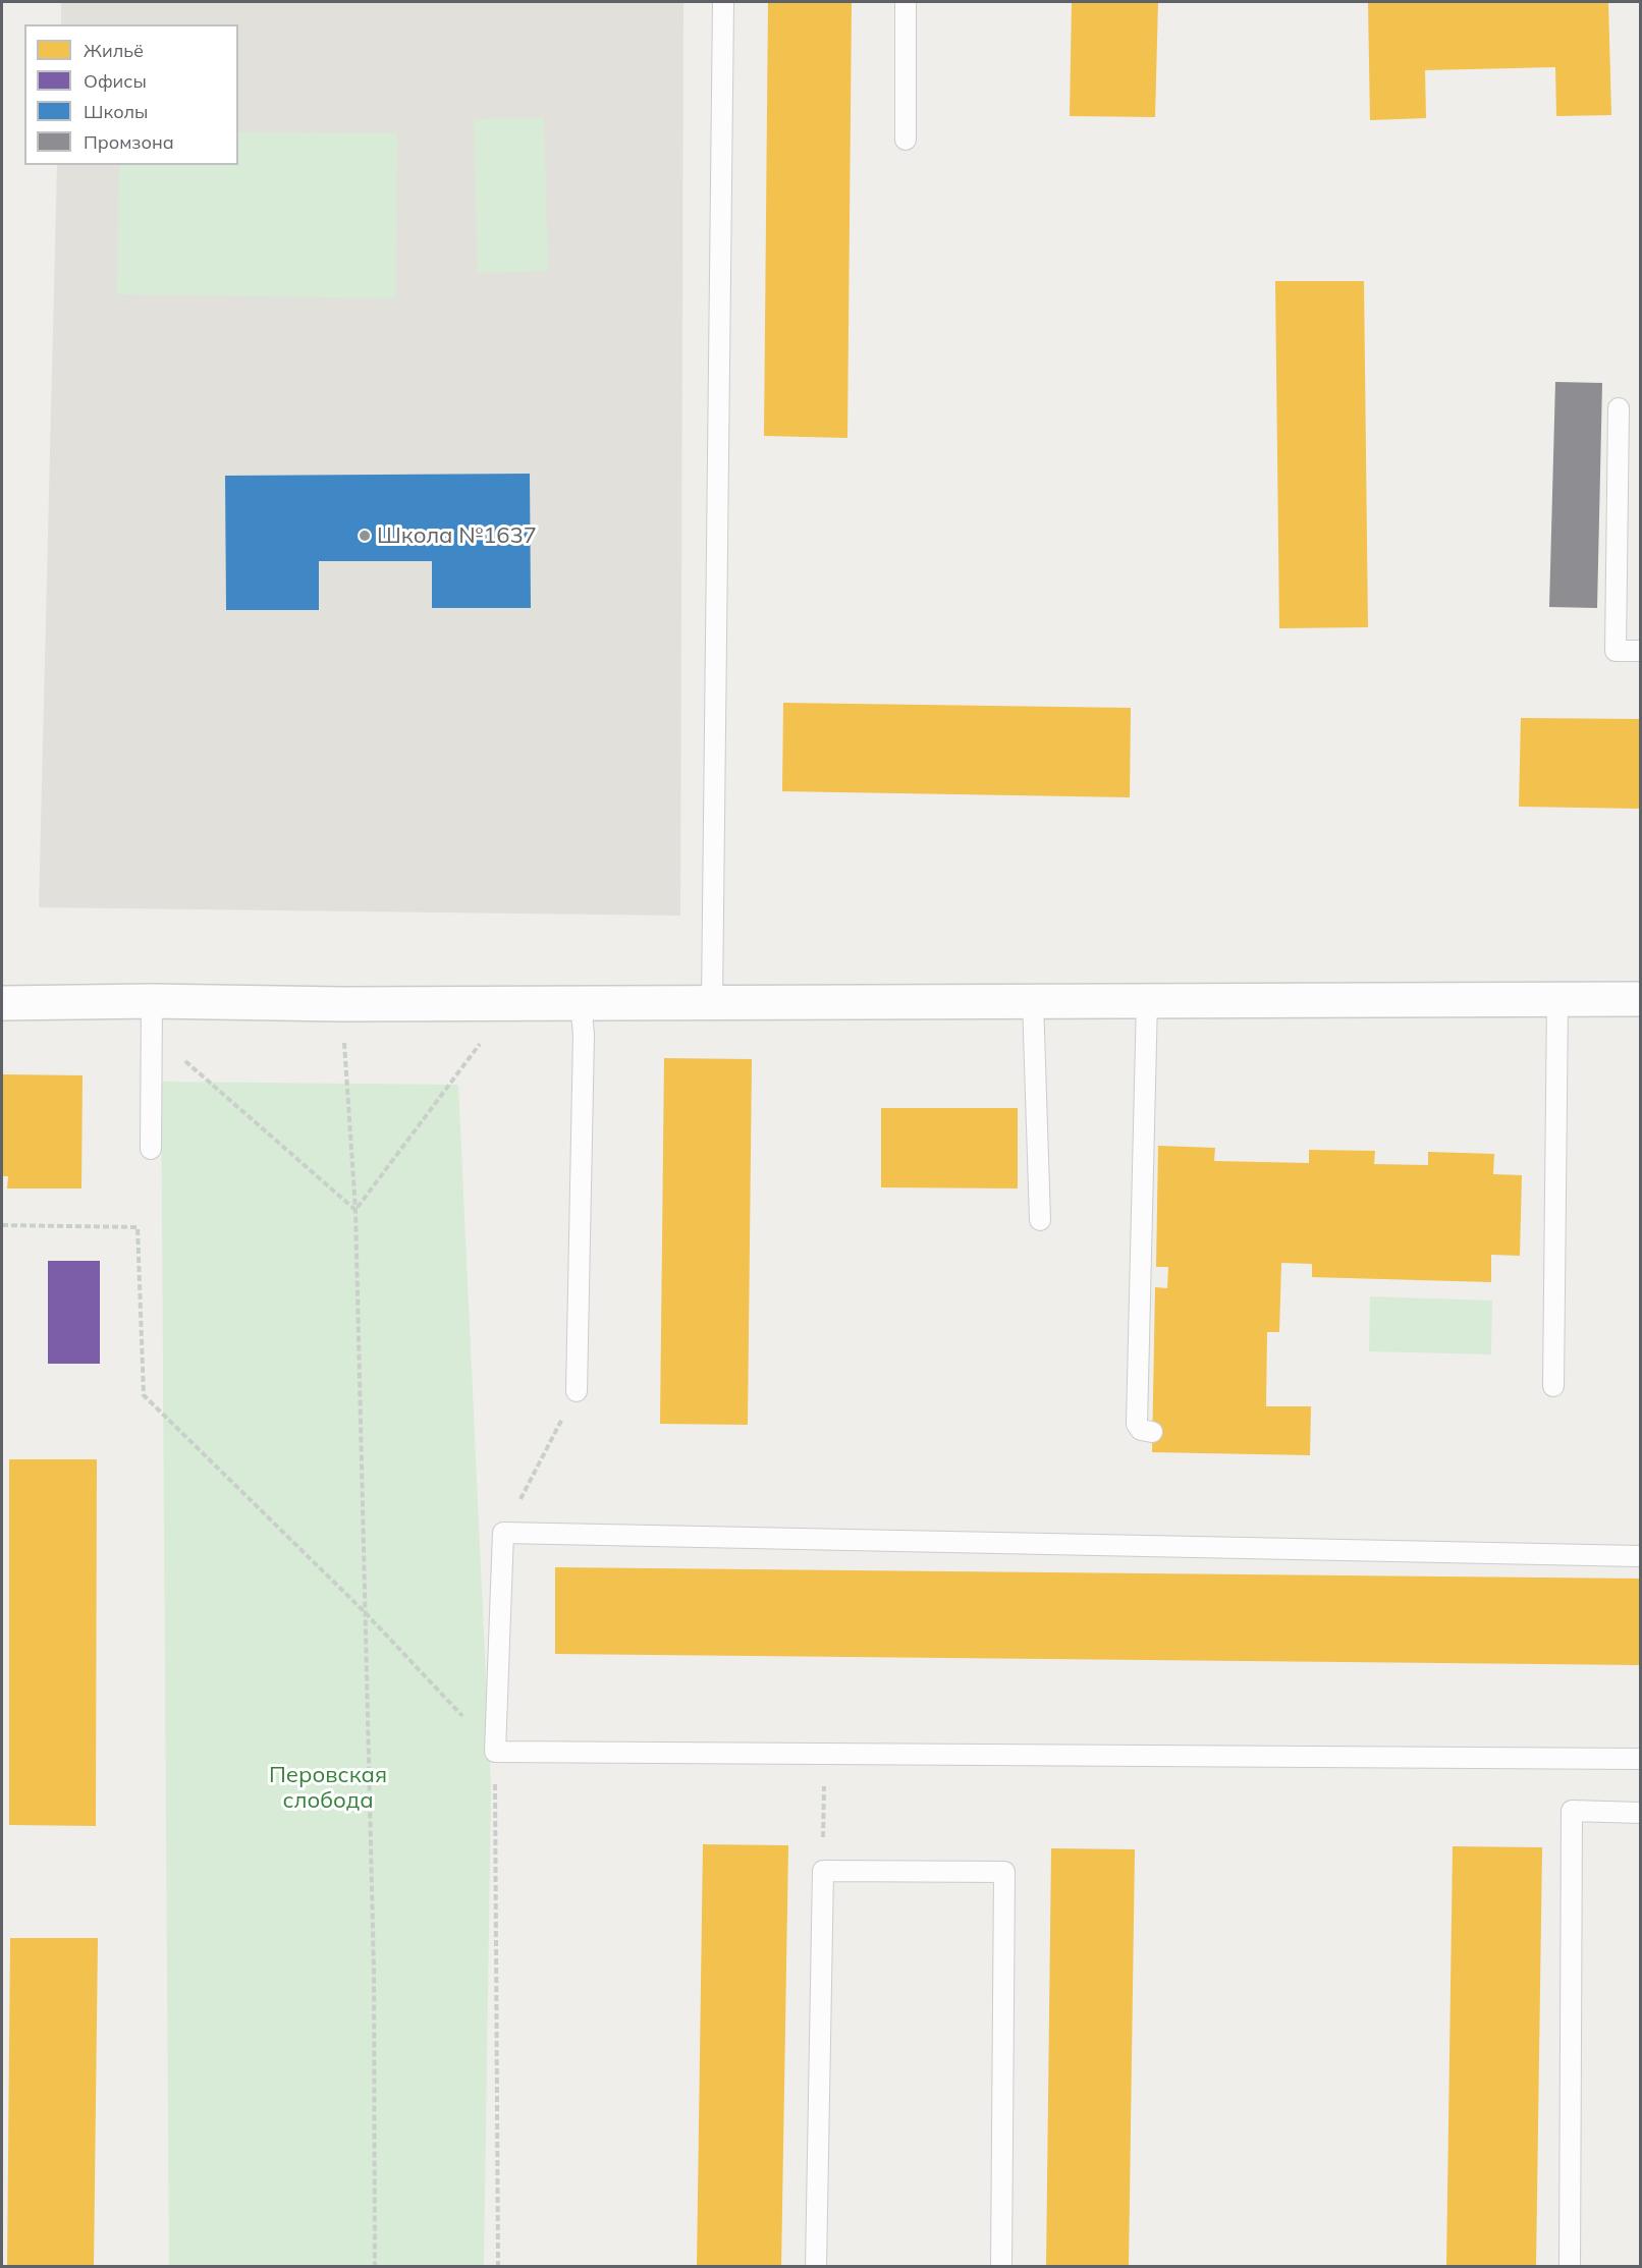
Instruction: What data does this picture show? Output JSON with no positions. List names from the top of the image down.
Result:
{
  "parks": ["Перовская слобода"],
  "places": ["Школа №1637"],
  "legend": [
    "Жильё",
    "Офисы",
    "Школы",
    "Промзона"
  ]
}
